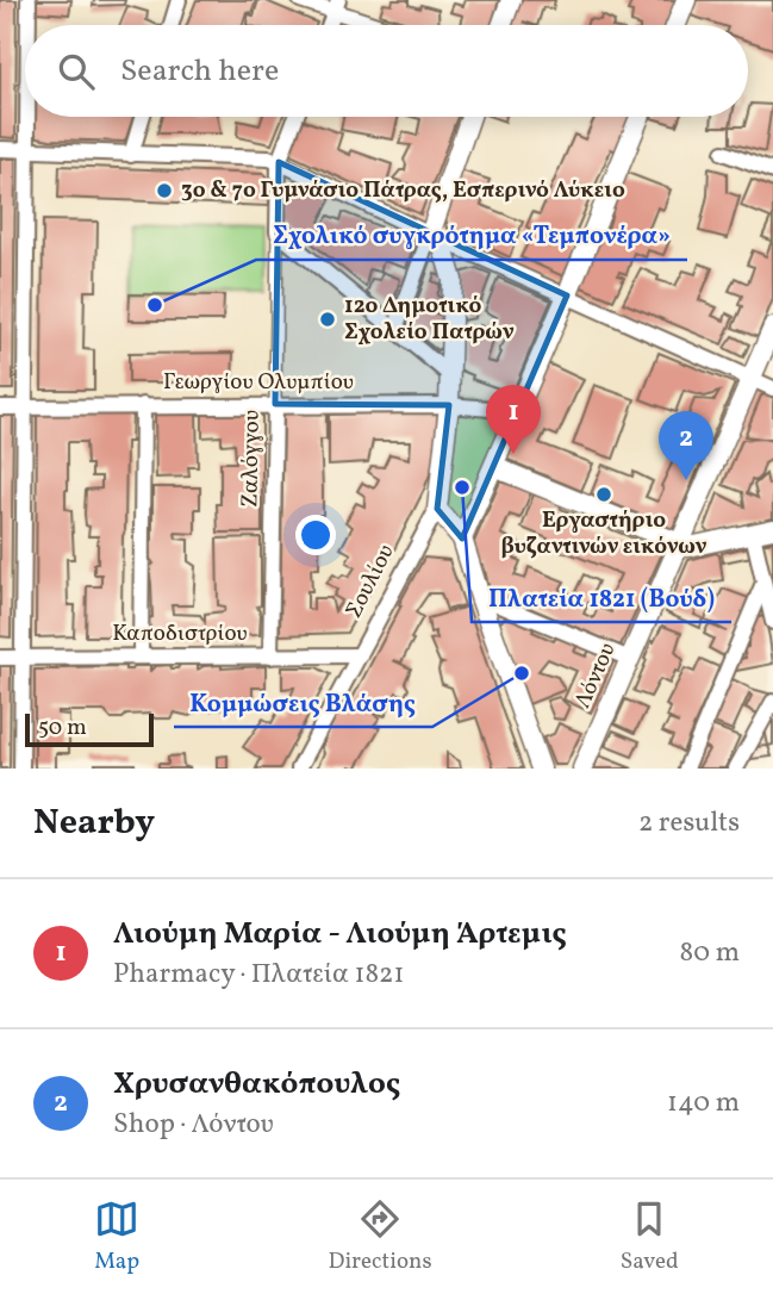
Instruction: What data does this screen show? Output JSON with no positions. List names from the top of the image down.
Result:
{
  "streets": {
    "street": [
      "Γεωργίου Ολυμπίου",
      "Ζαλόγγου",
      "Σουλίου",
      "Καποδιστρίου",
      "Λόντου"
    ]
  },
  "crossings": [
    ["Γεωργίου Ολυμπίου", "Ζαλόγγου"],
    ["Γεωργίου Ολυμπίου", "Σουλίου"],
    ["Ζαλόγγου", "Καποδιστρίου"],
    ["Σουλίου", "Καποδιστρίου"]
  ],
  "places": [
    "3ο & 7ο Γυμνάσιο Πάτρας, Εσπερινό Λύκειο",
    "Σχολικό συγκρότημα «Τεμπονέρα»",
    "12ο Δημοτικό Σχολείο Πατρών",
    "Πλατεία 1821 (Βούδ)",
    "Εργαστήριο βυζαντινών εικόνων",
    "Κομμώσεις Βλάσης"
  ],
  "scale_bar": "50 m",
  "page": {
    "search": "Search here",
    "pins": ["1", "2"],
    "scale": "50 m",
    "heading": ["Nearby", "2 results"],
    "list": [
      {
        "mark": "1",
        "name": "Λιούμη Μαρία - Λιούμη Άρτεμις",
        "note": "Pharmacy · Πλατεία 1821",
        "value": "80 m"
      },
      {
        "mark": "2",
        "name": "Χρυσανθακόπουλος",
        "note": "Shop · Λόντου",
        "value": "140 m"
      }
    ],
    "nav": ["Map", "Directions", "Saved"]
  }
}
